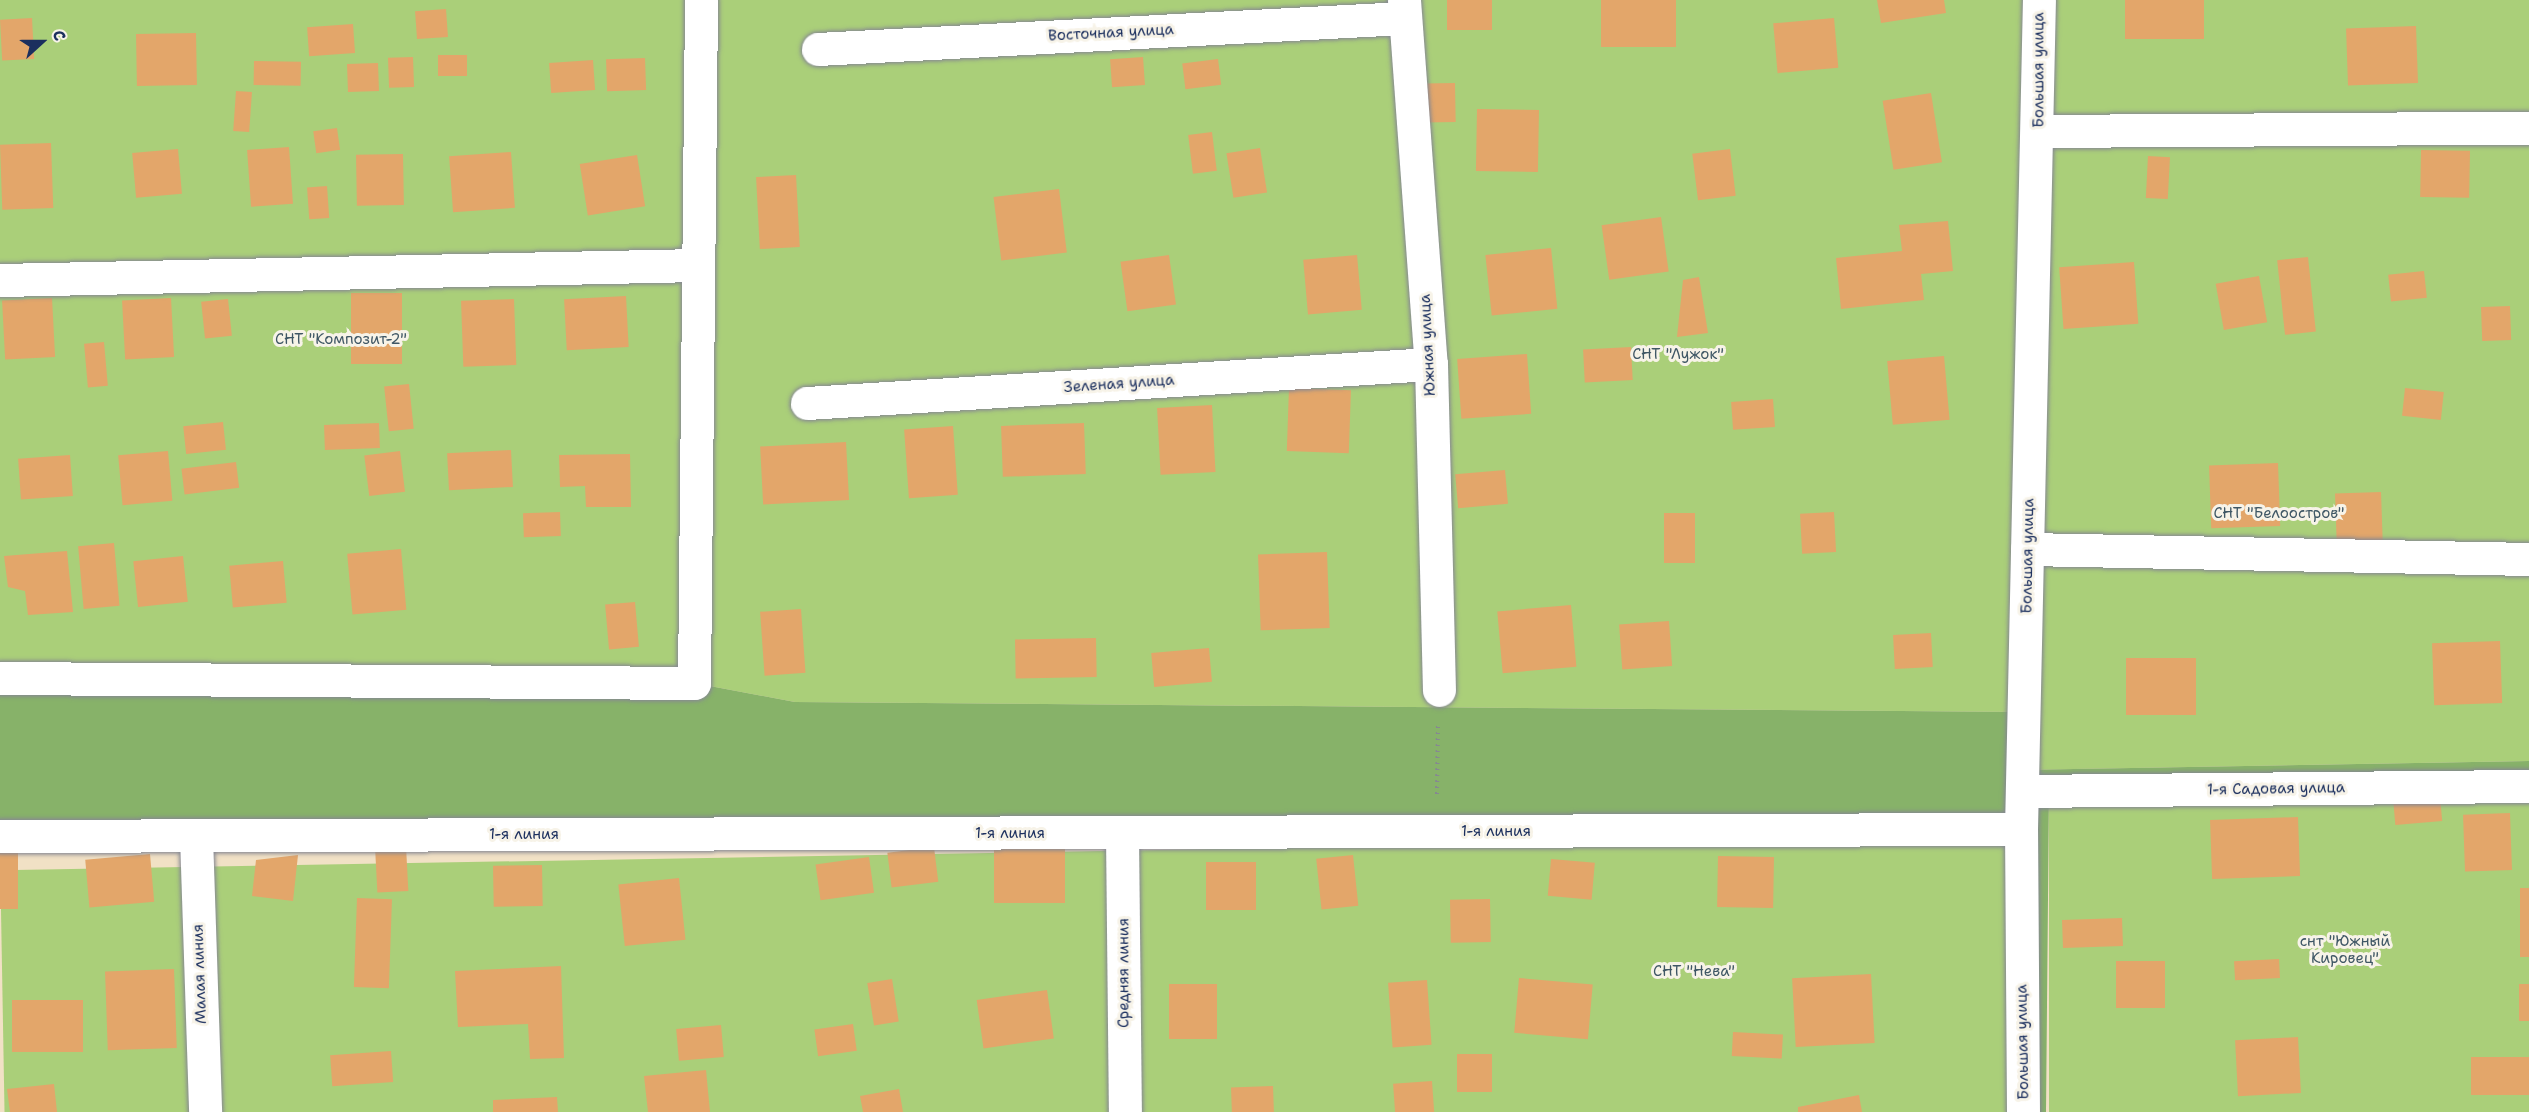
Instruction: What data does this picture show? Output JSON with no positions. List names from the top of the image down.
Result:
{
  "streets": {
    "street": [
      "Восточная улица",
      "Большая улица",
      "Южная улица",
      "Зеленая улица",
      "1-я Садовая улица",
      "1-я линия",
      "Средняя линия",
      "Малая линия"
    ]
  },
  "crossings": [
    ["Восточная улица", "Южная улица"],
    ["Большая улица", "1-я Садовая улица"],
    ["Большая улица", "1-я линия"],
    ["Южная улица", "Зеленая улица"],
    ["1-я линия", "Средняя линия"],
    ["1-я линия", "Малая линия"]
  ],
  "parks": [
    "СНТ \"Композит-2\"",
    "СНТ \"Лужок\"",
    "СНТ \"Белоостров\"",
    "снт \"Южный Кировец\"",
    "СНТ \"Нева\""
  ],
  "north": "right"
}
